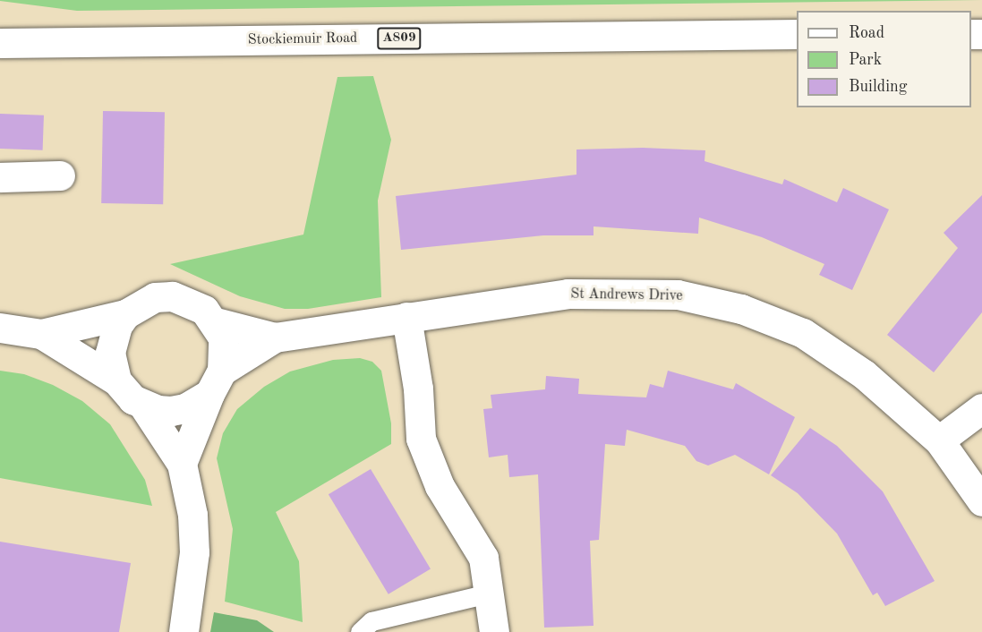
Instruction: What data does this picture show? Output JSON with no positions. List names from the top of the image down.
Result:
{
  "streets": {
    "street": ["A809", "Stockiemuir Road", "St Andrews Drive"]
  },
  "legend": ["Road", "Park", "Building"]
}
